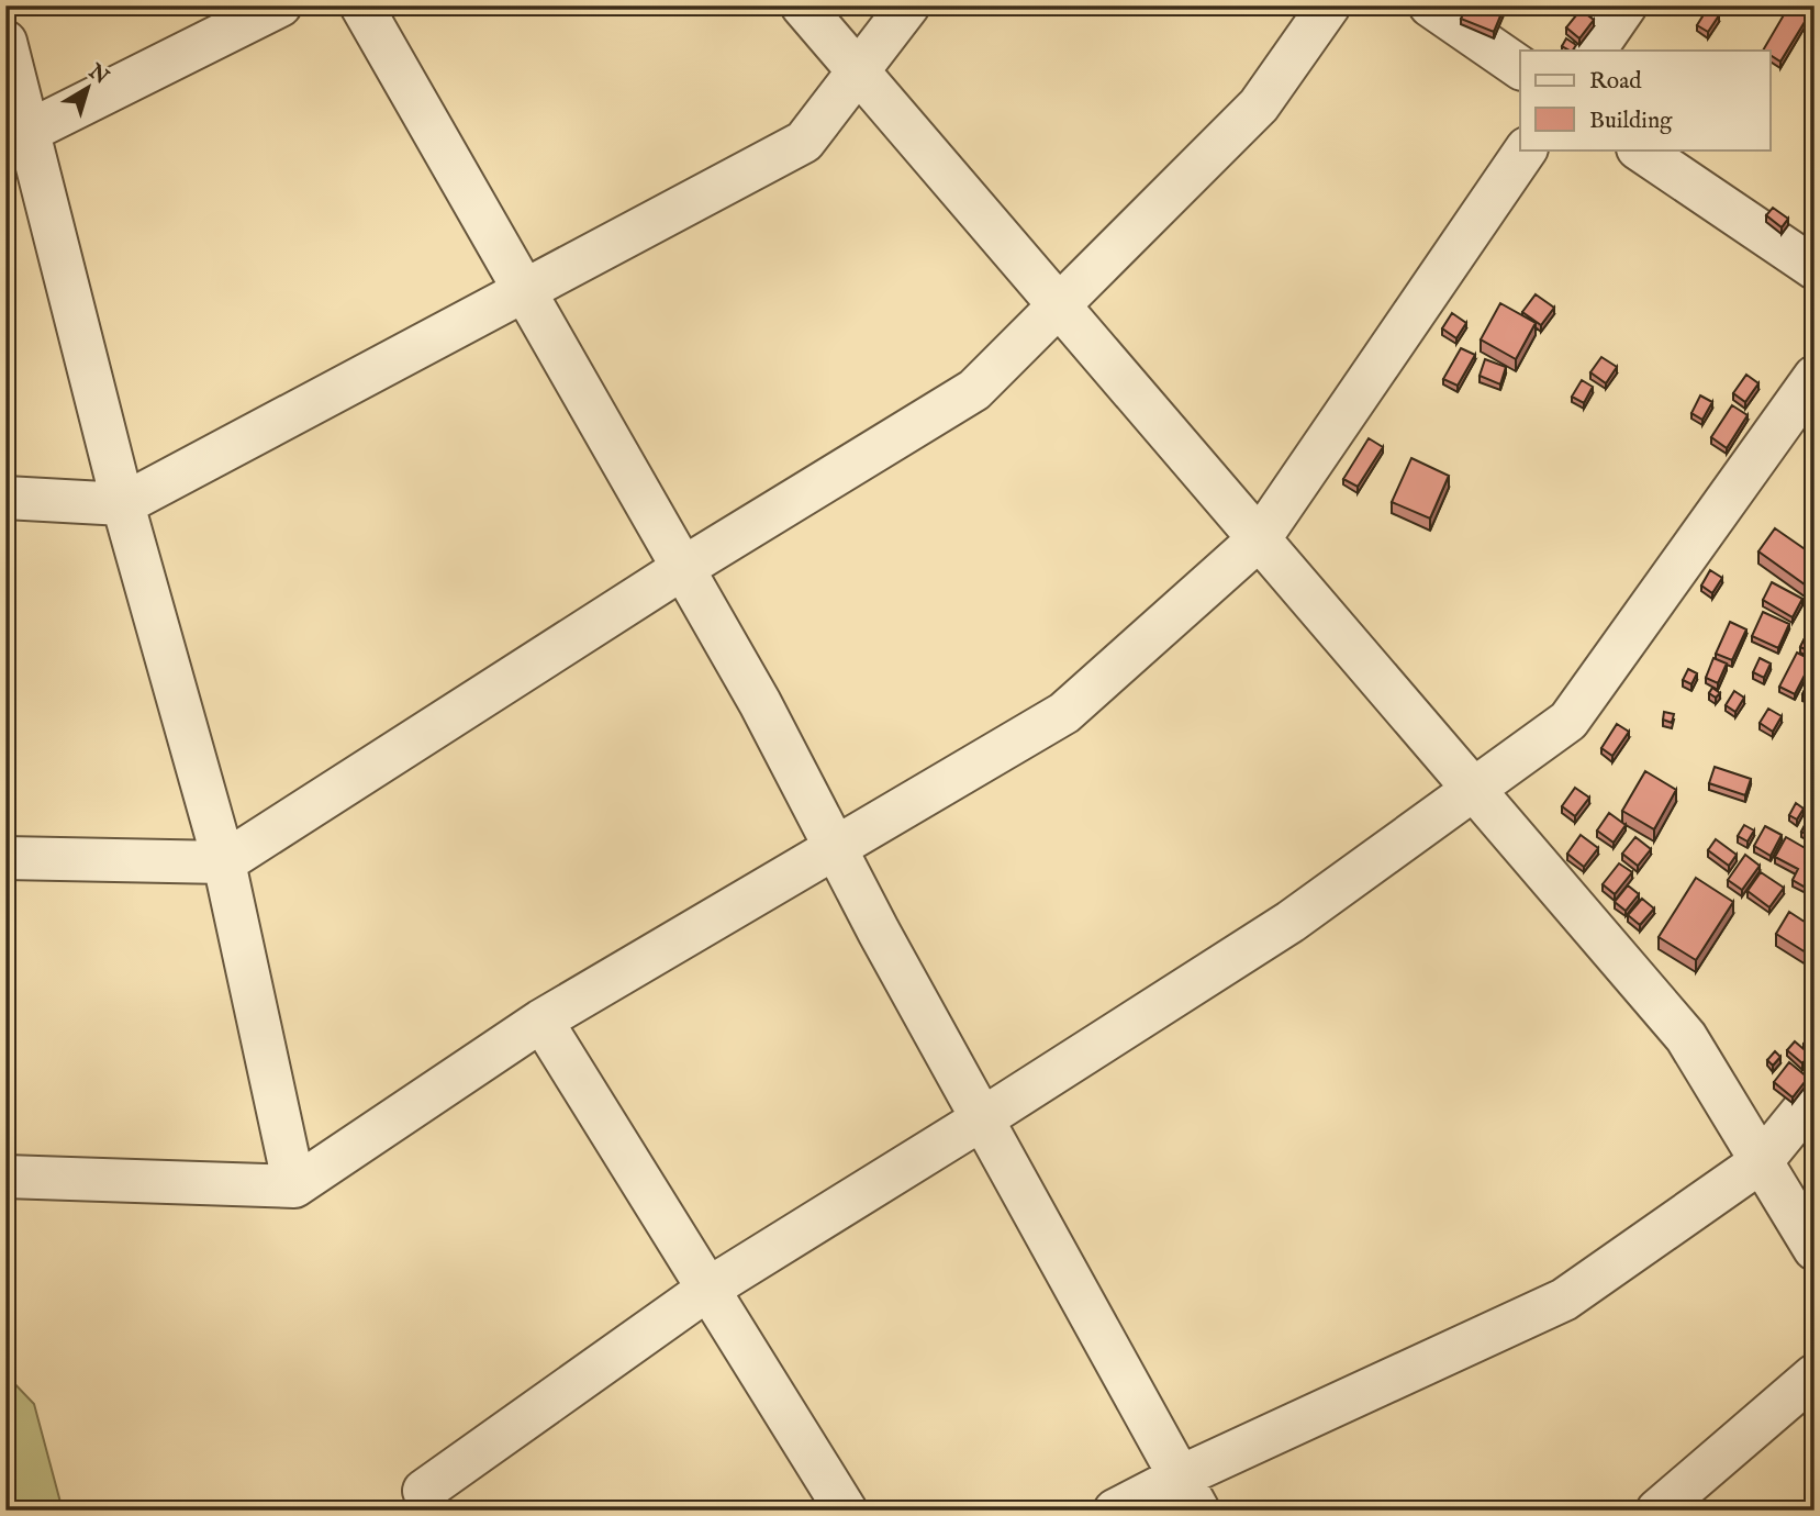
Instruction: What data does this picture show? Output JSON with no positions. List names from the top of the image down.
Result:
{
  "legend": ["Road", "Building"],
  "north": "top right"
}
